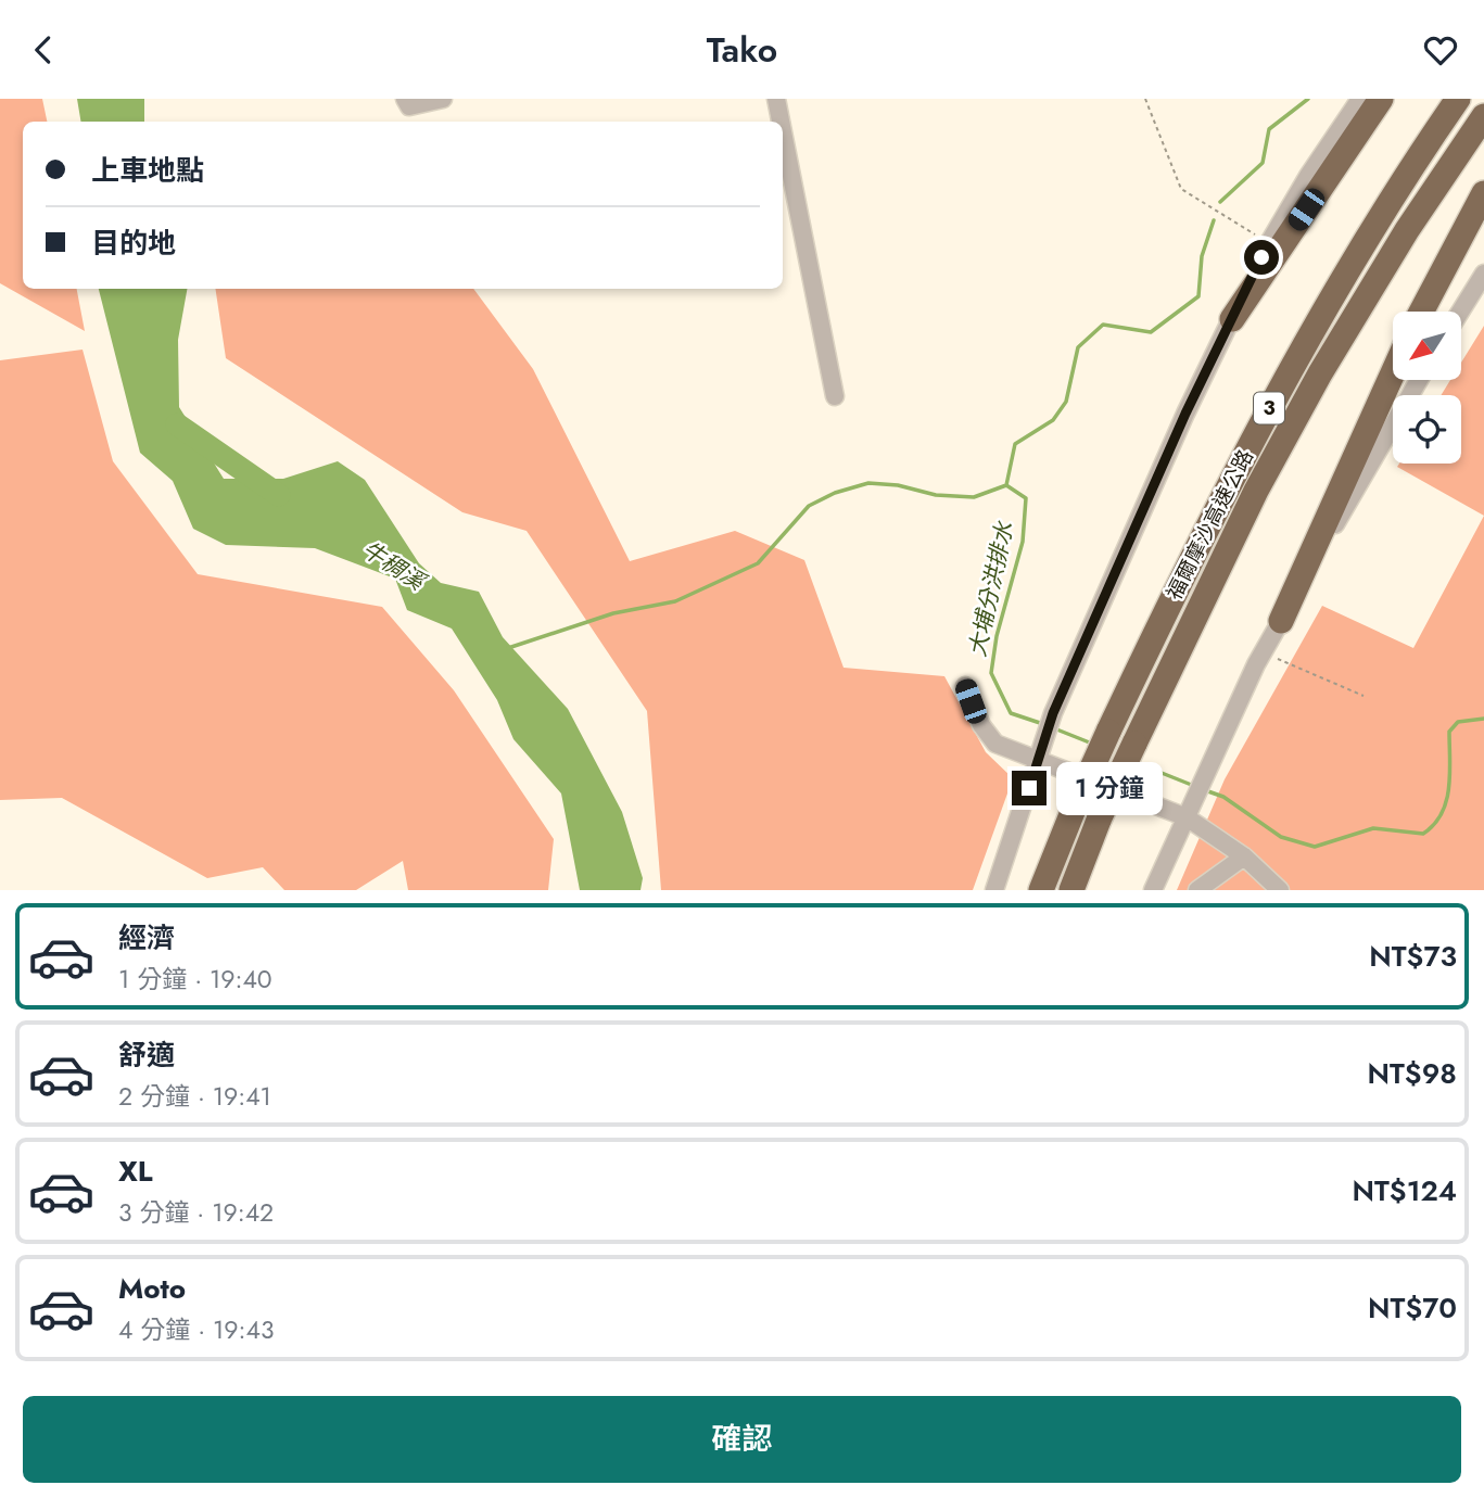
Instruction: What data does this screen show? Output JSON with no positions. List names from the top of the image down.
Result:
{
  "streets": {
    "highway": ["3", "福爾摩沙高速公路"]
  },
  "water": ["牛稠溪", "大埔分洪排水"],
  "north": "bottom left",
  "page": {
    "header": "Tako",
    "banner": ["上車地點", "目的地"],
    "bubble": "1 分鐘",
    "list": [
      {
        "name": "經濟",
        "note": "1 分鐘 · 19:40",
        "value": "NT$73"
      },
      {
        "name": "舒適",
        "note": "2 分鐘 · 19:41",
        "value": "NT$98"
      },
      {
        "name": "XL",
        "note": "3 分鐘 · 19:42",
        "value": "NT$124"
      },
      {
        "name": "Moto",
        "note": "4 分鐘 · 19:43",
        "value": "NT$70"
      }
    ],
    "buttons": "確認"
  }
}
